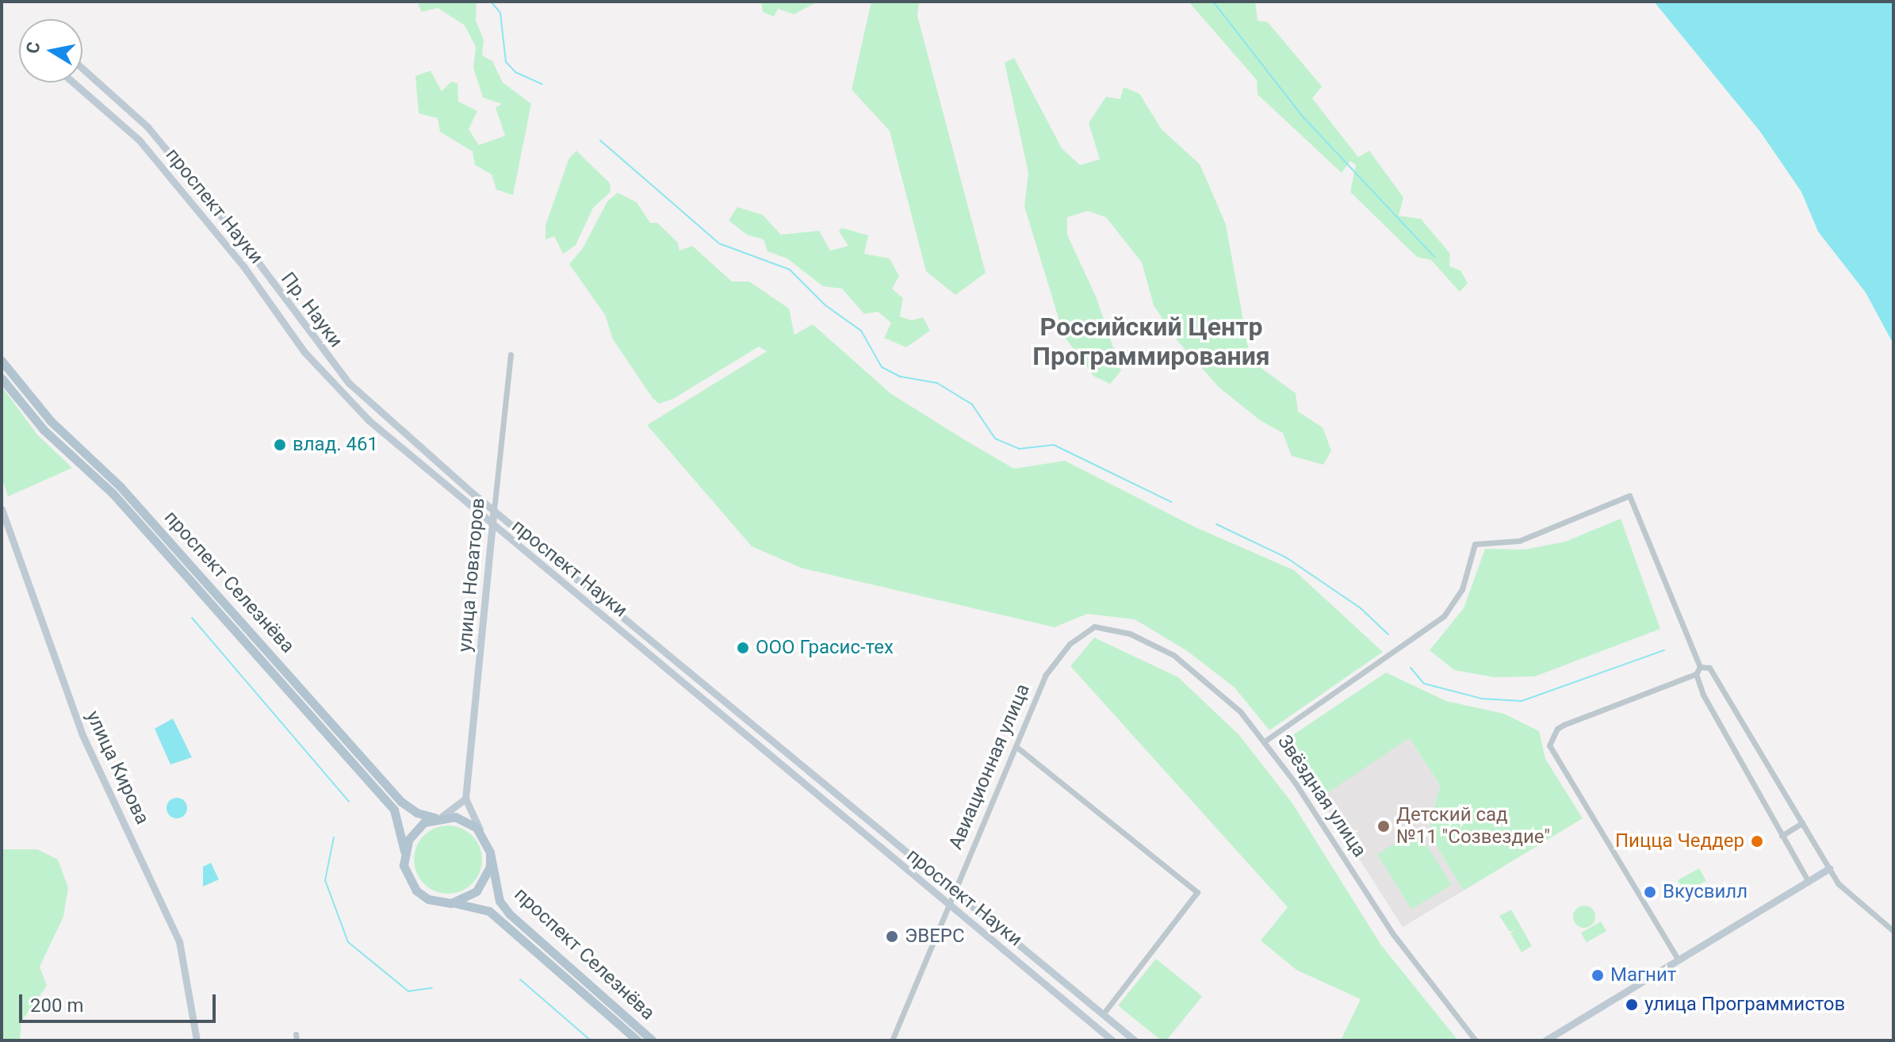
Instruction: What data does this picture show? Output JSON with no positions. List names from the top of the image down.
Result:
{
  "streets": {
    "main road": ["проспект Селезнёва"],
    "street": [
      "проспект Науки",
      "Пр. Науки",
      "улица Новаторов",
      "Авиационная улица",
      "улица Кирова",
      "Звёздная улица"
    ]
  },
  "crossings": [
    ["проспект Науки", "Пр. Науки"],
    ["проспект Науки", "улица Новаторов"],
    ["проспект Науки", "Авиационная улица"],
    ["Пр. Науки", "улица Новаторов"],
    ["Авиационная улица", "Звёздная улица"]
  ],
  "districts": ["Российский Центр Программирования"],
  "places": [
    "влад. 461",
    "ООО Грасис-тех",
    "Детский сад №11 \"Созвездие\"",
    "Пицца Чеддер",
    "Вкусвилл",
    "ЭВЕРС",
    "Магнит",
    "улица Программистов"
  ],
  "scale_bar": "200 m",
  "north": "left"
}
